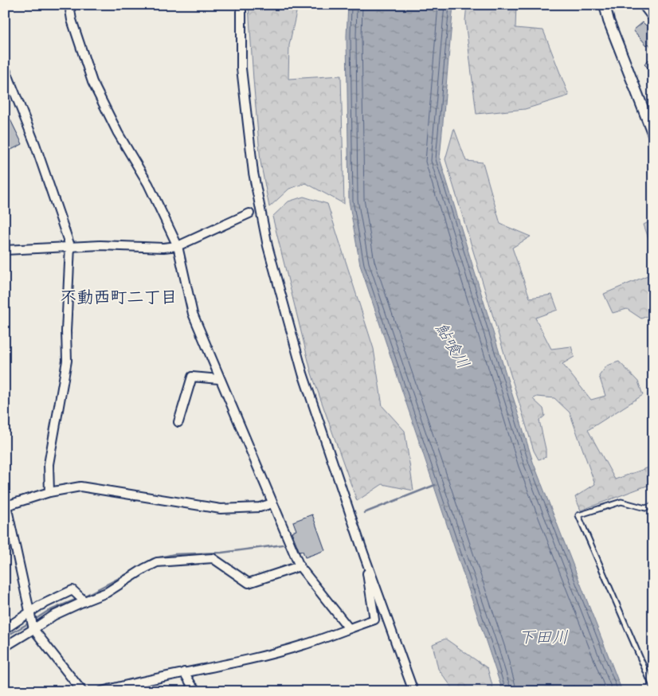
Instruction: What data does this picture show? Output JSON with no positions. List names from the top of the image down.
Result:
{
  "districts": ["不動西町二丁目"],
  "water": ["鮎喰川", "下田川"]
}
